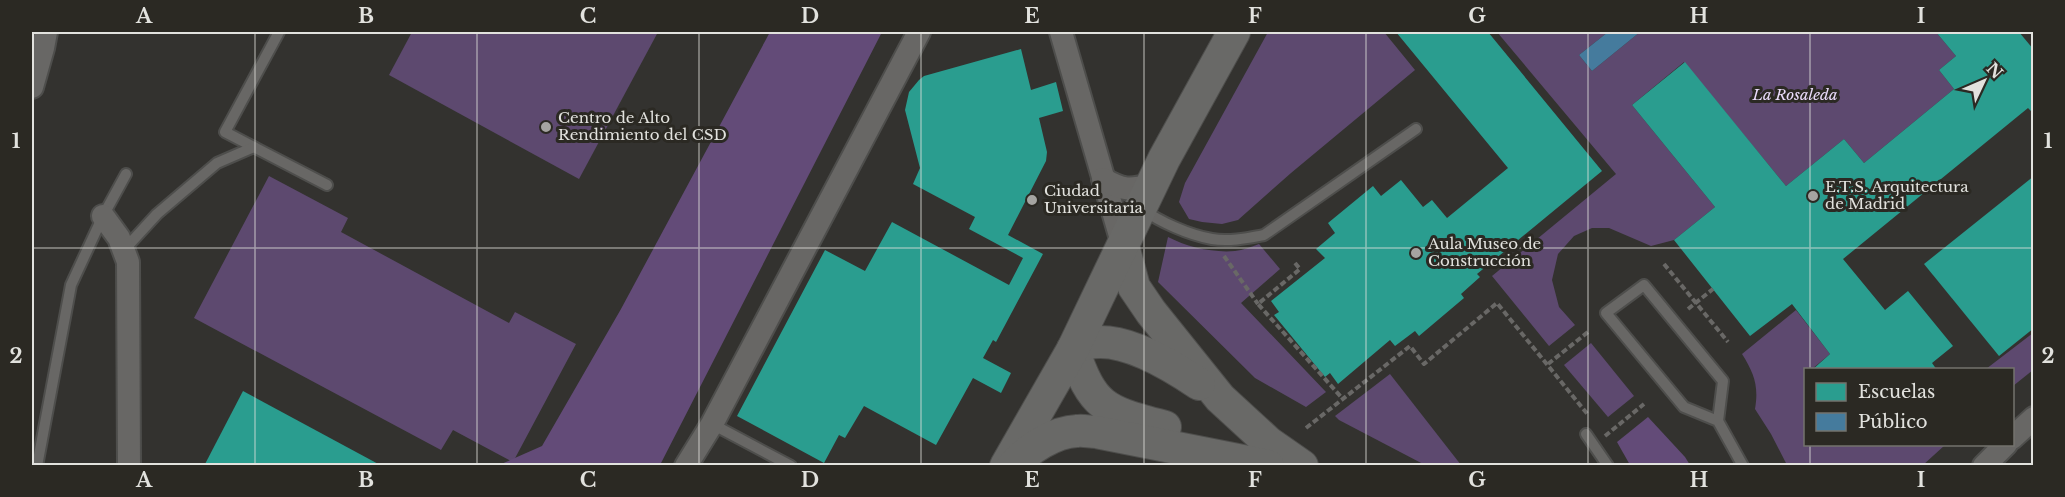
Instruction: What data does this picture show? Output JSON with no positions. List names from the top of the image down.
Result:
{
  "parks": ["La Rosaleda"],
  "places": [
    "Centro de Alto Rendimiento del CSD",
    "E.T.S. Arquitectura de Madrid",
    "Ciudad Universitaria",
    "Aula Museo de Construcción"
  ],
  "legend": ["Escuelas", "Público"],
  "north": "top right",
  "grid": {
    "columns": [
      "A",
      "B",
      "C",
      "D",
      "E",
      "F",
      "G",
      "H",
      "I"
    ],
    "rows": ["1", "2"]
  }
}
